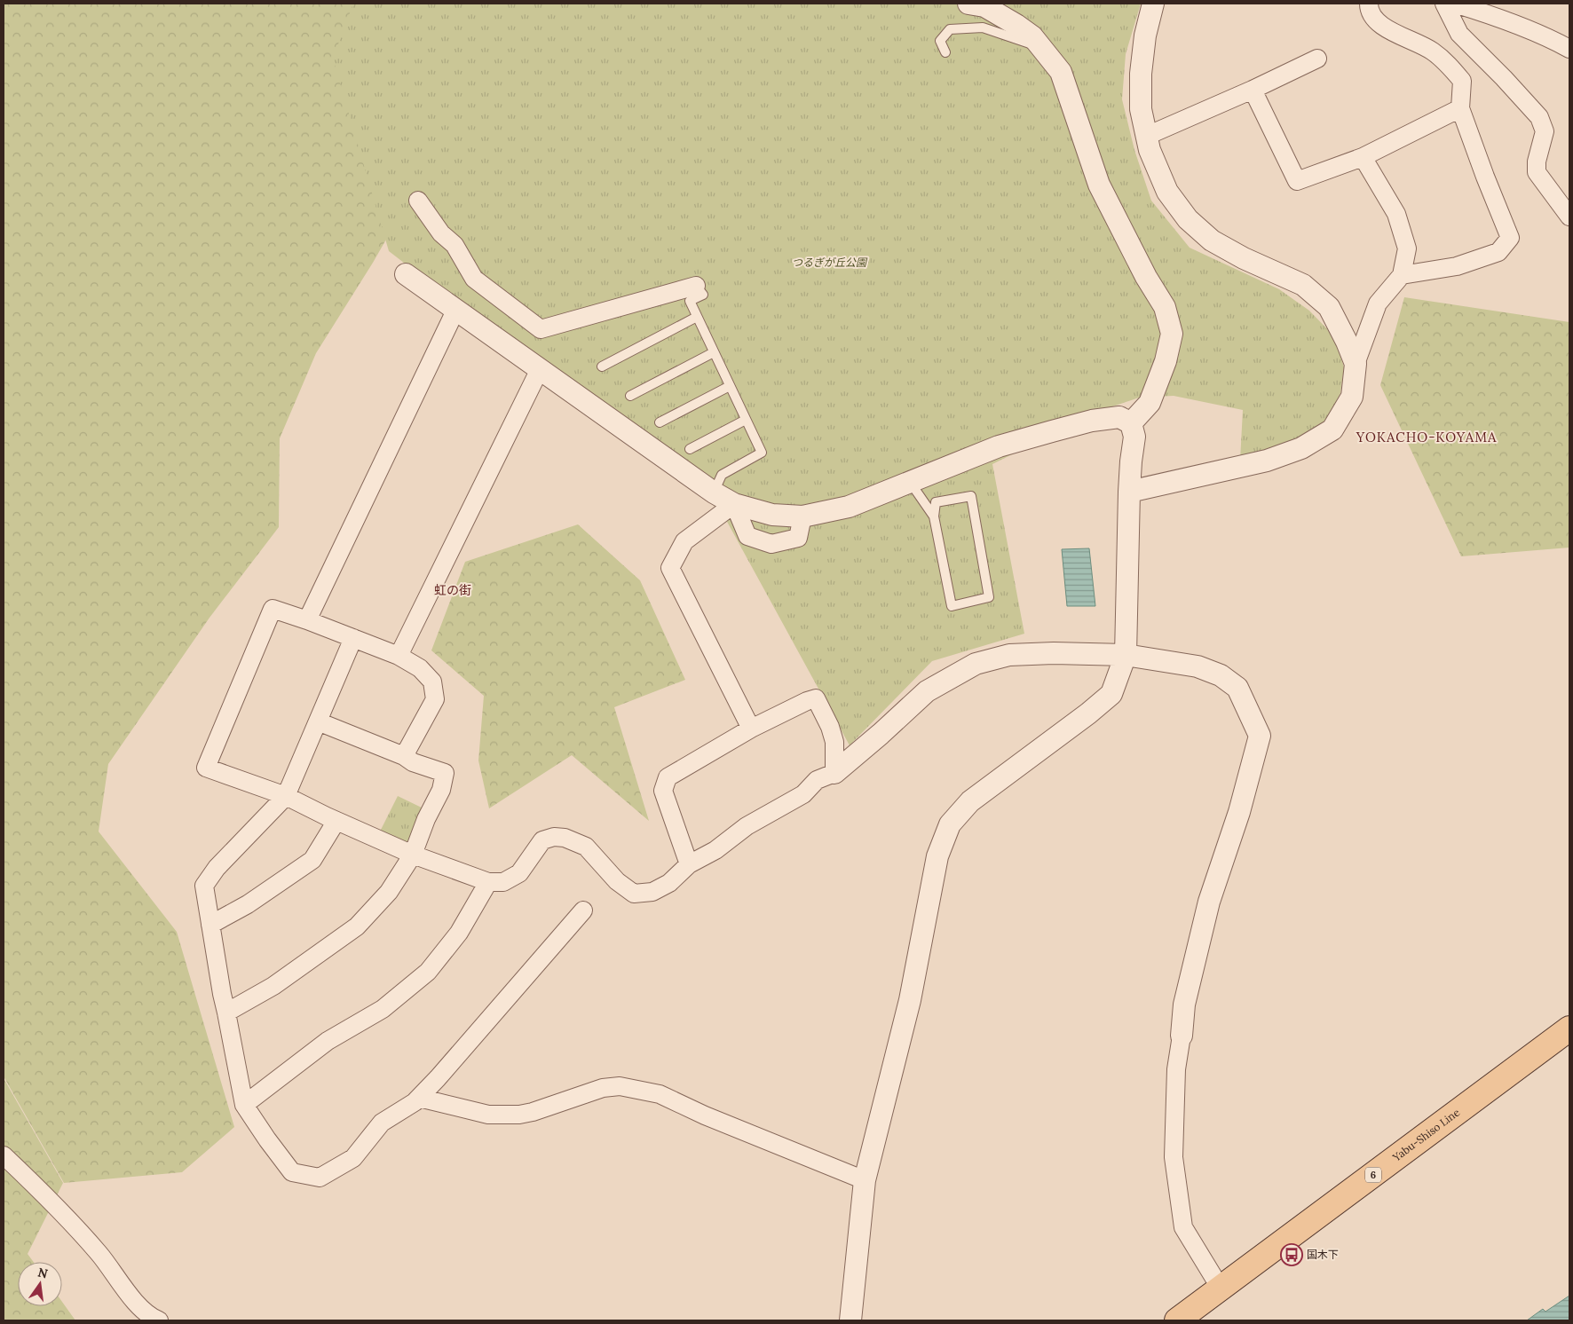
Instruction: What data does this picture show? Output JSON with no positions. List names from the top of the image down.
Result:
{
  "streets": {
    "main road": ["Yabu-Shiso Line", "6"]
  },
  "districts": ["YOKACHO-KOYAMA", "虹の街"],
  "parks": ["つるぎが丘公園"],
  "places": {
    "bus stop": ["国木下"]
  },
  "north": "top"
}
